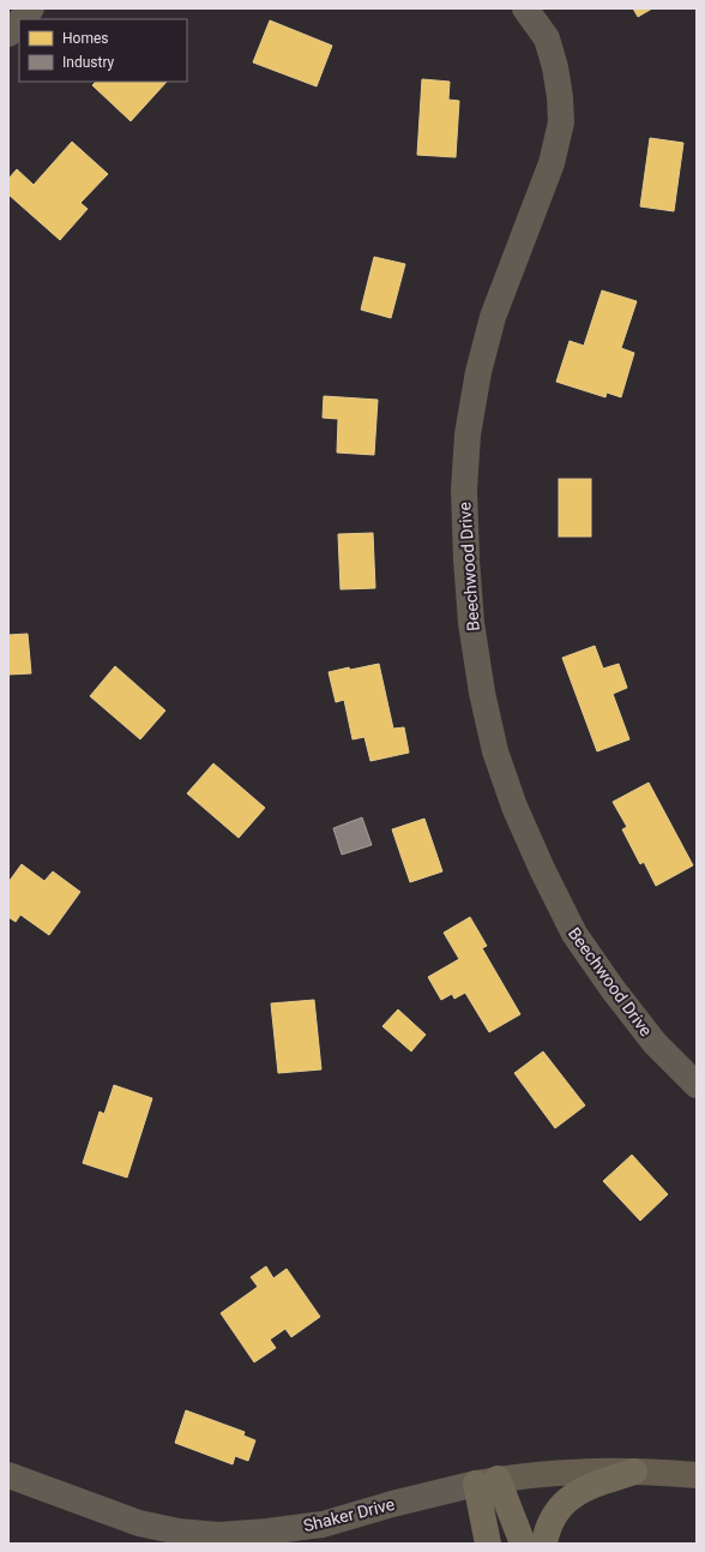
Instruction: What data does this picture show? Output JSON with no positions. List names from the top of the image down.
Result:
{
  "streets": {
    "street": ["Beechwood Drive", "Shaker Drive"]
  },
  "legend": ["Homes", "Industry"]
}
